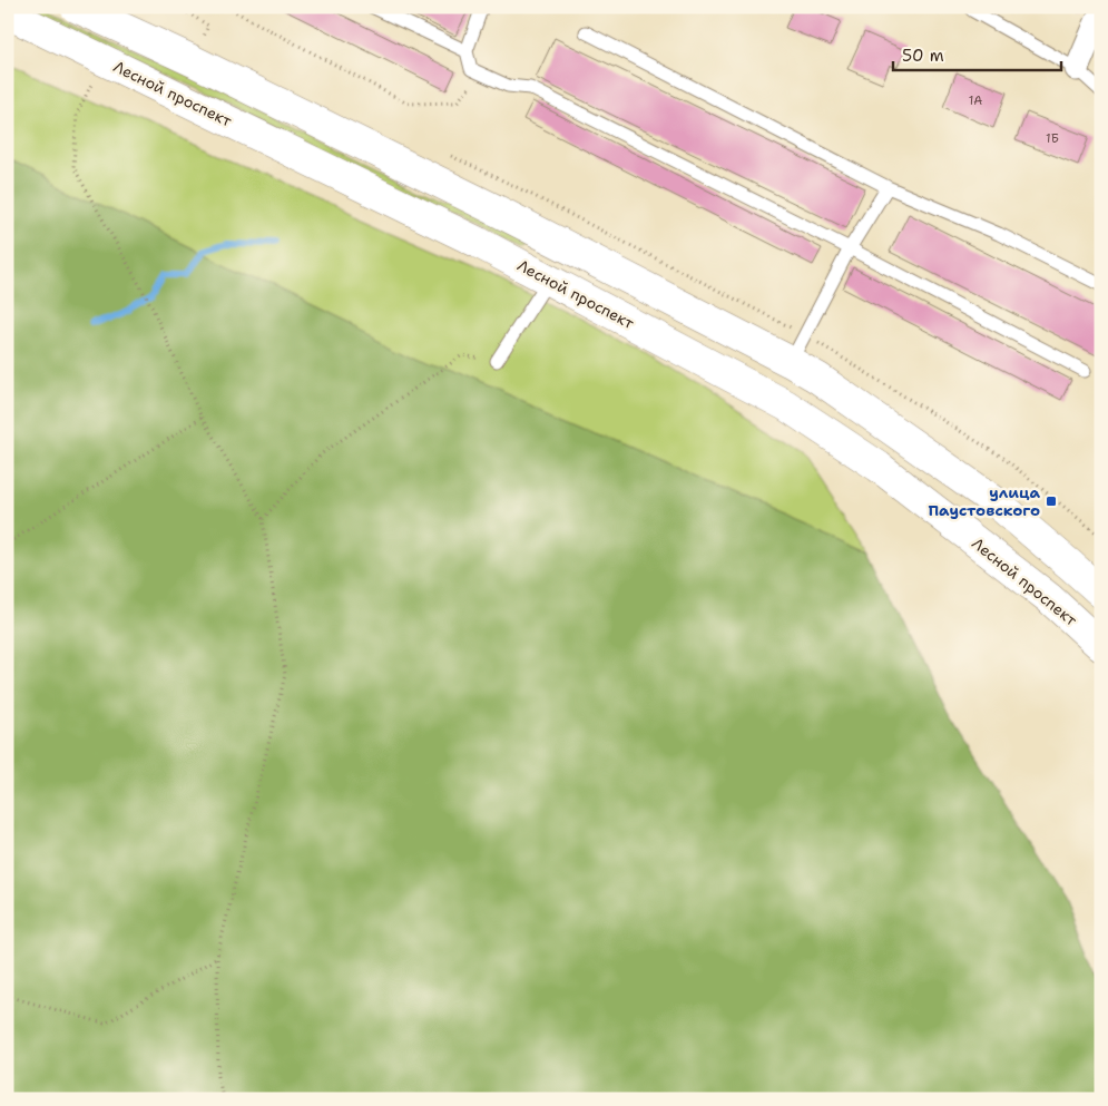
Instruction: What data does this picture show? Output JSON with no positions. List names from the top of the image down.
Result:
{
  "streets": {
    "main road": ["Лесной проспект"]
  },
  "places": {
    "transit": ["улица Паустовского"]
  },
  "house_numbers": ["1А", "1Б"],
  "scale_bar": "50 m"
}
